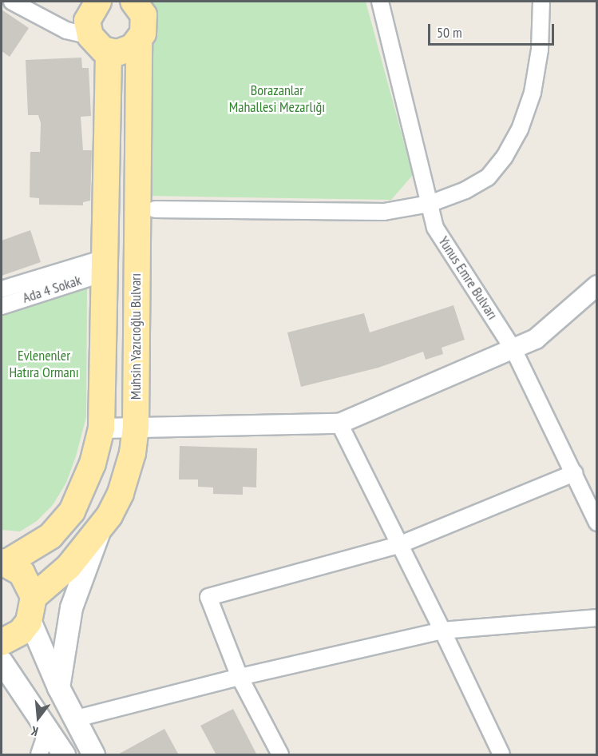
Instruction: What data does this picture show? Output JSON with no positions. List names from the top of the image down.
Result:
{
  "streets": {
    "main road": ["Muhsin Yazıcıoğlu Bulvarı"],
    "street": ["Yunus Emre Bulvarı", "Ada 4 Sokak"]
  },
  "parks": ["Borazanlar Mahallesi Mezarlığı", "Evlenenler Hatıra Ormanı"],
  "scale_bar": "50 m",
  "north": "bottom"
}
